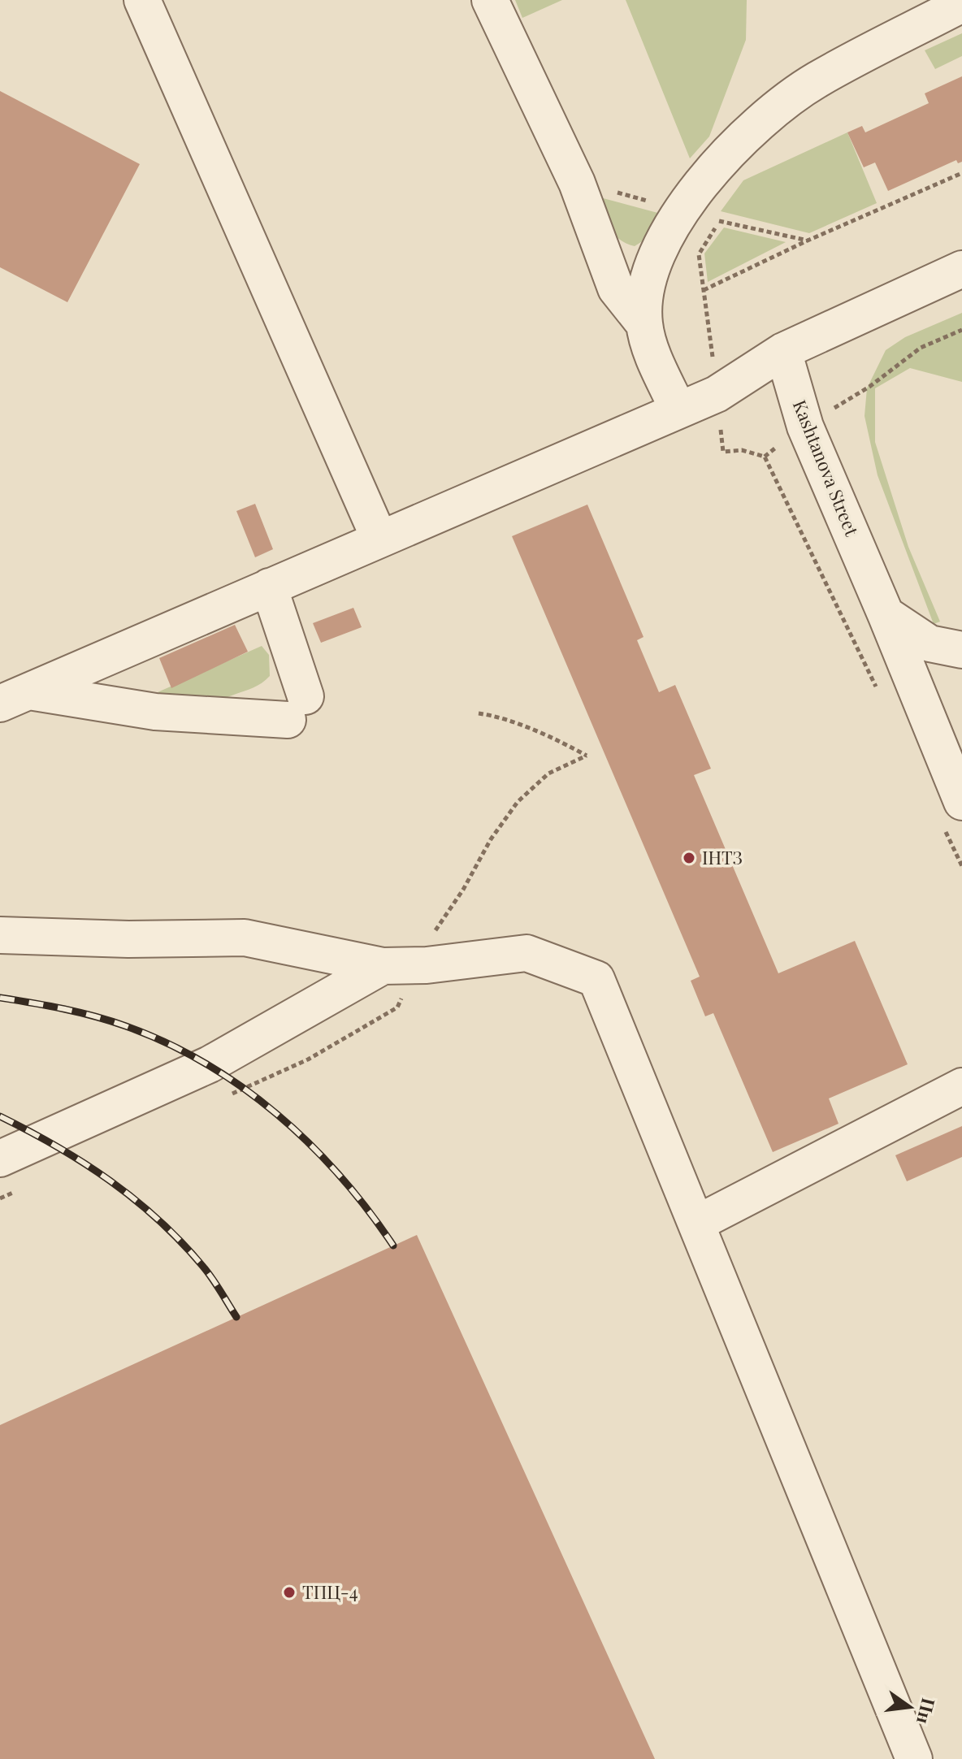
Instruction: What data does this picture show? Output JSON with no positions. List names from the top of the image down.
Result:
{
  "streets": {
    "street": ["Kashtanova Street"]
  },
  "places": ["ІНТЗ", "ТПЦ-4"],
  "north": "right"
}
